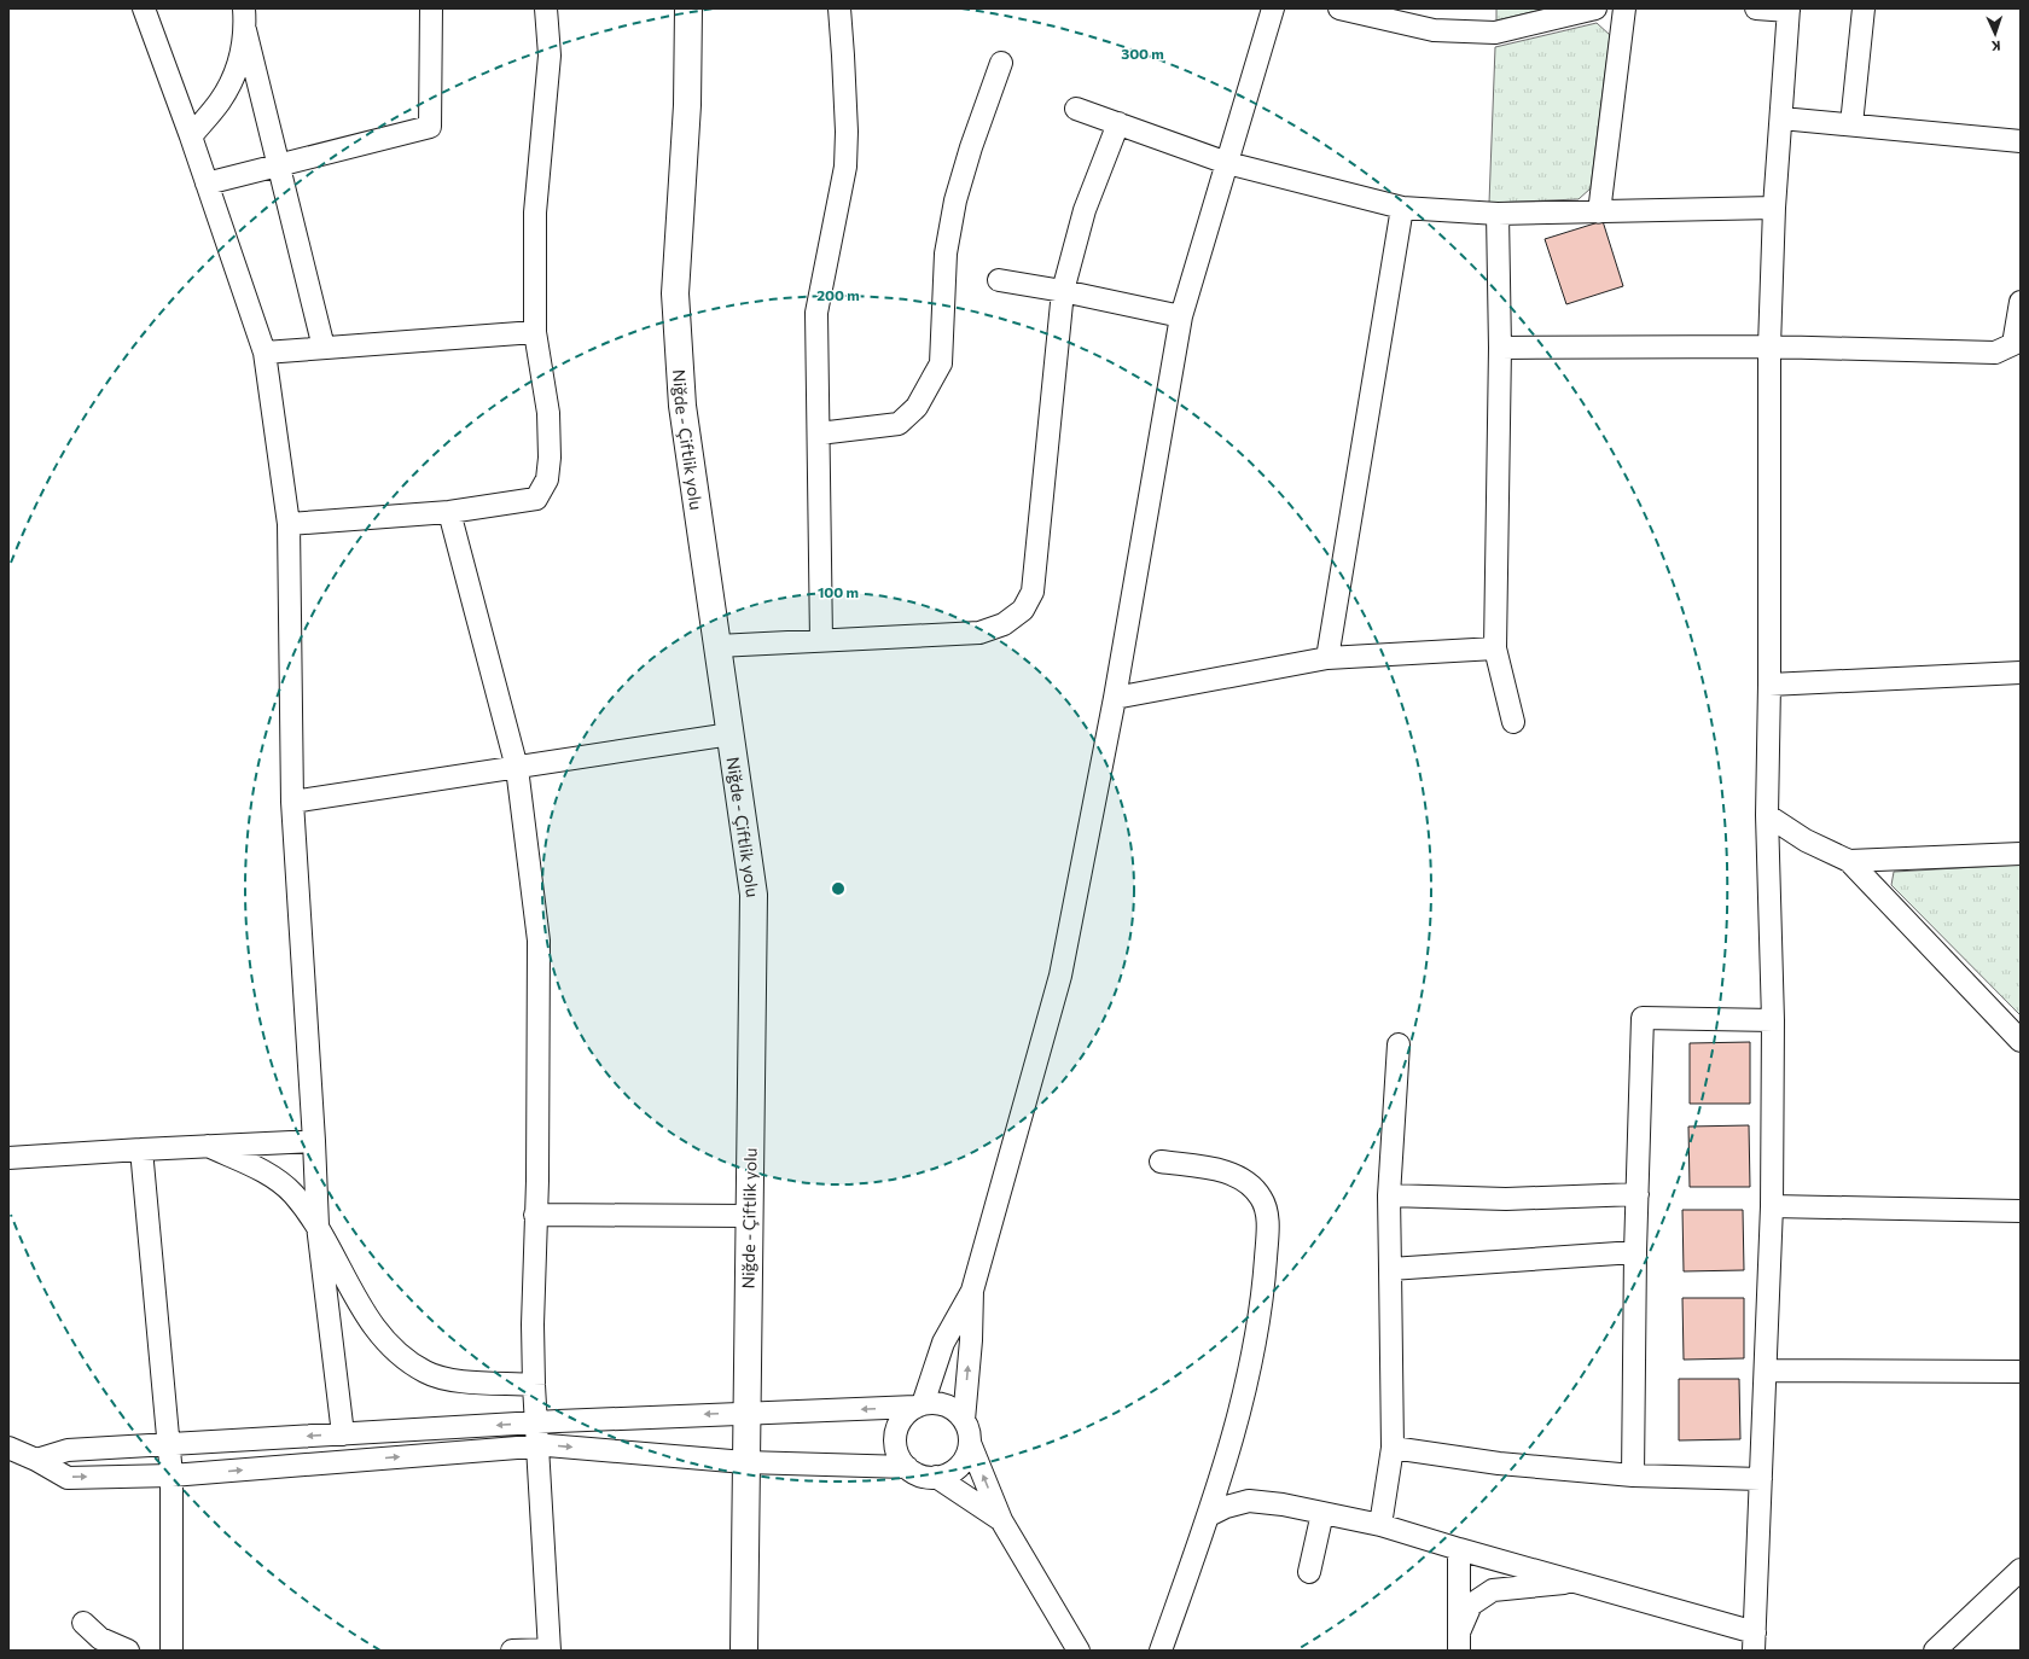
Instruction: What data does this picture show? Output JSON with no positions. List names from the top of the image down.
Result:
{
  "streets": {
    "main road": ["Niğde - Çiftlik yolu"]
  },
  "north": "bottom",
  "rings": ["300 m", "200 m", "100 m"]
}
